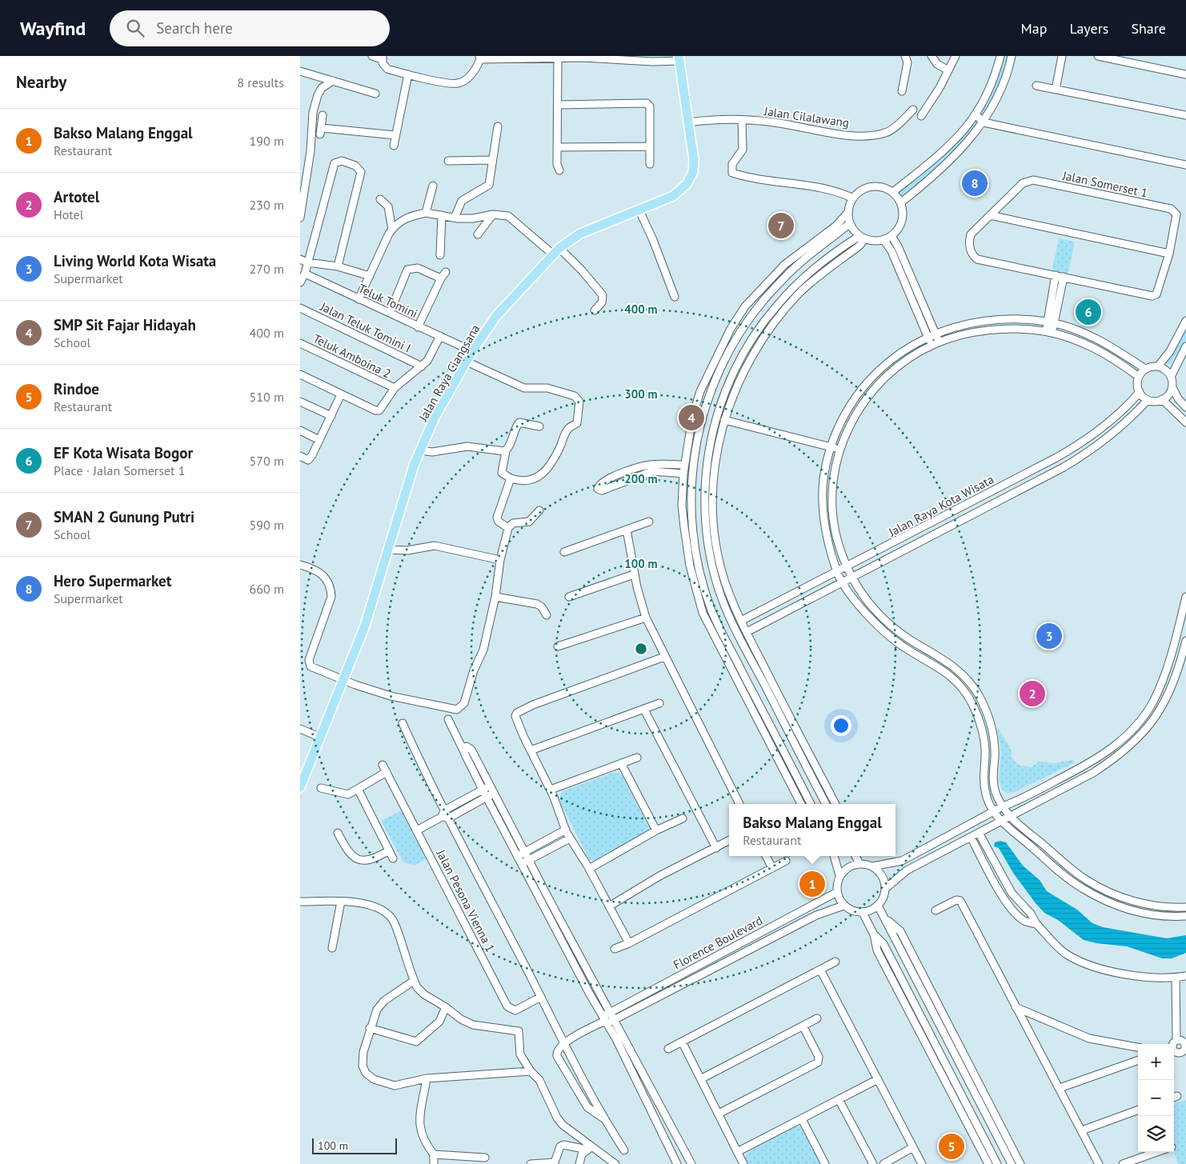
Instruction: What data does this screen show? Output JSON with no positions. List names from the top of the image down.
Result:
{
  "streets": {
    "main road": ["Jalan Raya Ciangsana"],
    "street": [
      "Jalan Cilalawang",
      "Jalan Somerset 1",
      "Teluk Tomini",
      "Jalan Teluk Tomini I",
      "Teluk Amboina 2",
      "Jalan Raya Kota Wisata",
      "Jalan Pesona Vienna 1",
      "Florence Boulevard"
    ]
  },
  "crossings": [
    ["Jalan Cilalawang", "Jalan Raya Ciangsana"],
    ["Teluk Tomini", "Jalan Raya Ciangsana"]
  ],
  "scale_bar": "100 m",
  "page": {
    "header": "Wayfind",
    "search": "Search here",
    "nav": ["Map", "Layers", "Share"],
    "heading": ["Nearby", "8 results"],
    "list": [
      {
        "mark": "1",
        "name": "Bakso Malang Enggal",
        "note": "Restaurant",
        "value": "190 m"
      },
      {
        "mark": "2",
        "name": "Artotel",
        "note": "Hotel",
        "value": "230 m"
      },
      {
        "mark": "3",
        "name": "Living World Kota Wisata",
        "note": "Supermarket",
        "value": "270 m"
      },
      {
        "mark": "4",
        "name": "SMP Sit Fajar Hidayah",
        "note": "School",
        "value": "400 m"
      },
      {
        "mark": "5",
        "name": "Rindoe",
        "note": "Restaurant",
        "value": "510 m"
      },
      {
        "mark": "6",
        "name": "EF Kota Wisata Bogor",
        "note": "Place · Jalan Somerset 1",
        "value": "570 m"
      },
      {
        "mark": "7",
        "name": "SMAN 2 Gunung Putri",
        "note": "School",
        "value": "590 m"
      },
      {
        "mark": "8",
        "name": "Hero Supermarket",
        "note": "Supermarket",
        "value": "660 m"
      }
    ],
    "pins": [
      "8",
      "7",
      "6",
      "4",
      "3",
      "2",
      "1",
      "5"
    ],
    "popup": ["Bakso Malang Enggal", "Restaurant"],
    "map_buttons": ["+", "−"],
    "scale": "100 m"
  },
  "rings": [
    "400 m",
    "300 m",
    "200 m",
    "100 m"
  ]
}
